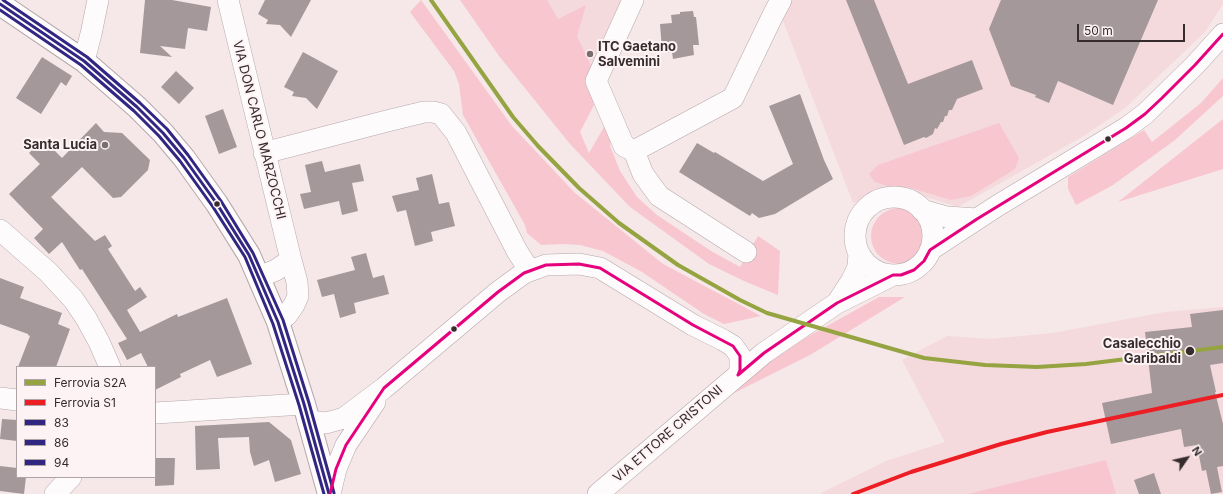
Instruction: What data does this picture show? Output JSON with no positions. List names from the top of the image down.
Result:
{
  "streets": {
    "street": ["VIA DON CARLO MARZOCCHI", "VIA ETTORE CRISTONI"]
  },
  "places": ["ITC Gaetano Salvemini", "Santa Lucia", "Casalecchio Garibaldi"],
  "lines": [
    "rail line S2A",
    "transit line 94",
    "transit line 83",
    "transit line 86",
    "rail line S1"
  ],
  "legend": [
    "Ferrovia S2A",
    "Ferrovia S1",
    "83",
    "86",
    "94"
  ],
  "scale_bar": "50 m",
  "north": "top right"
}
